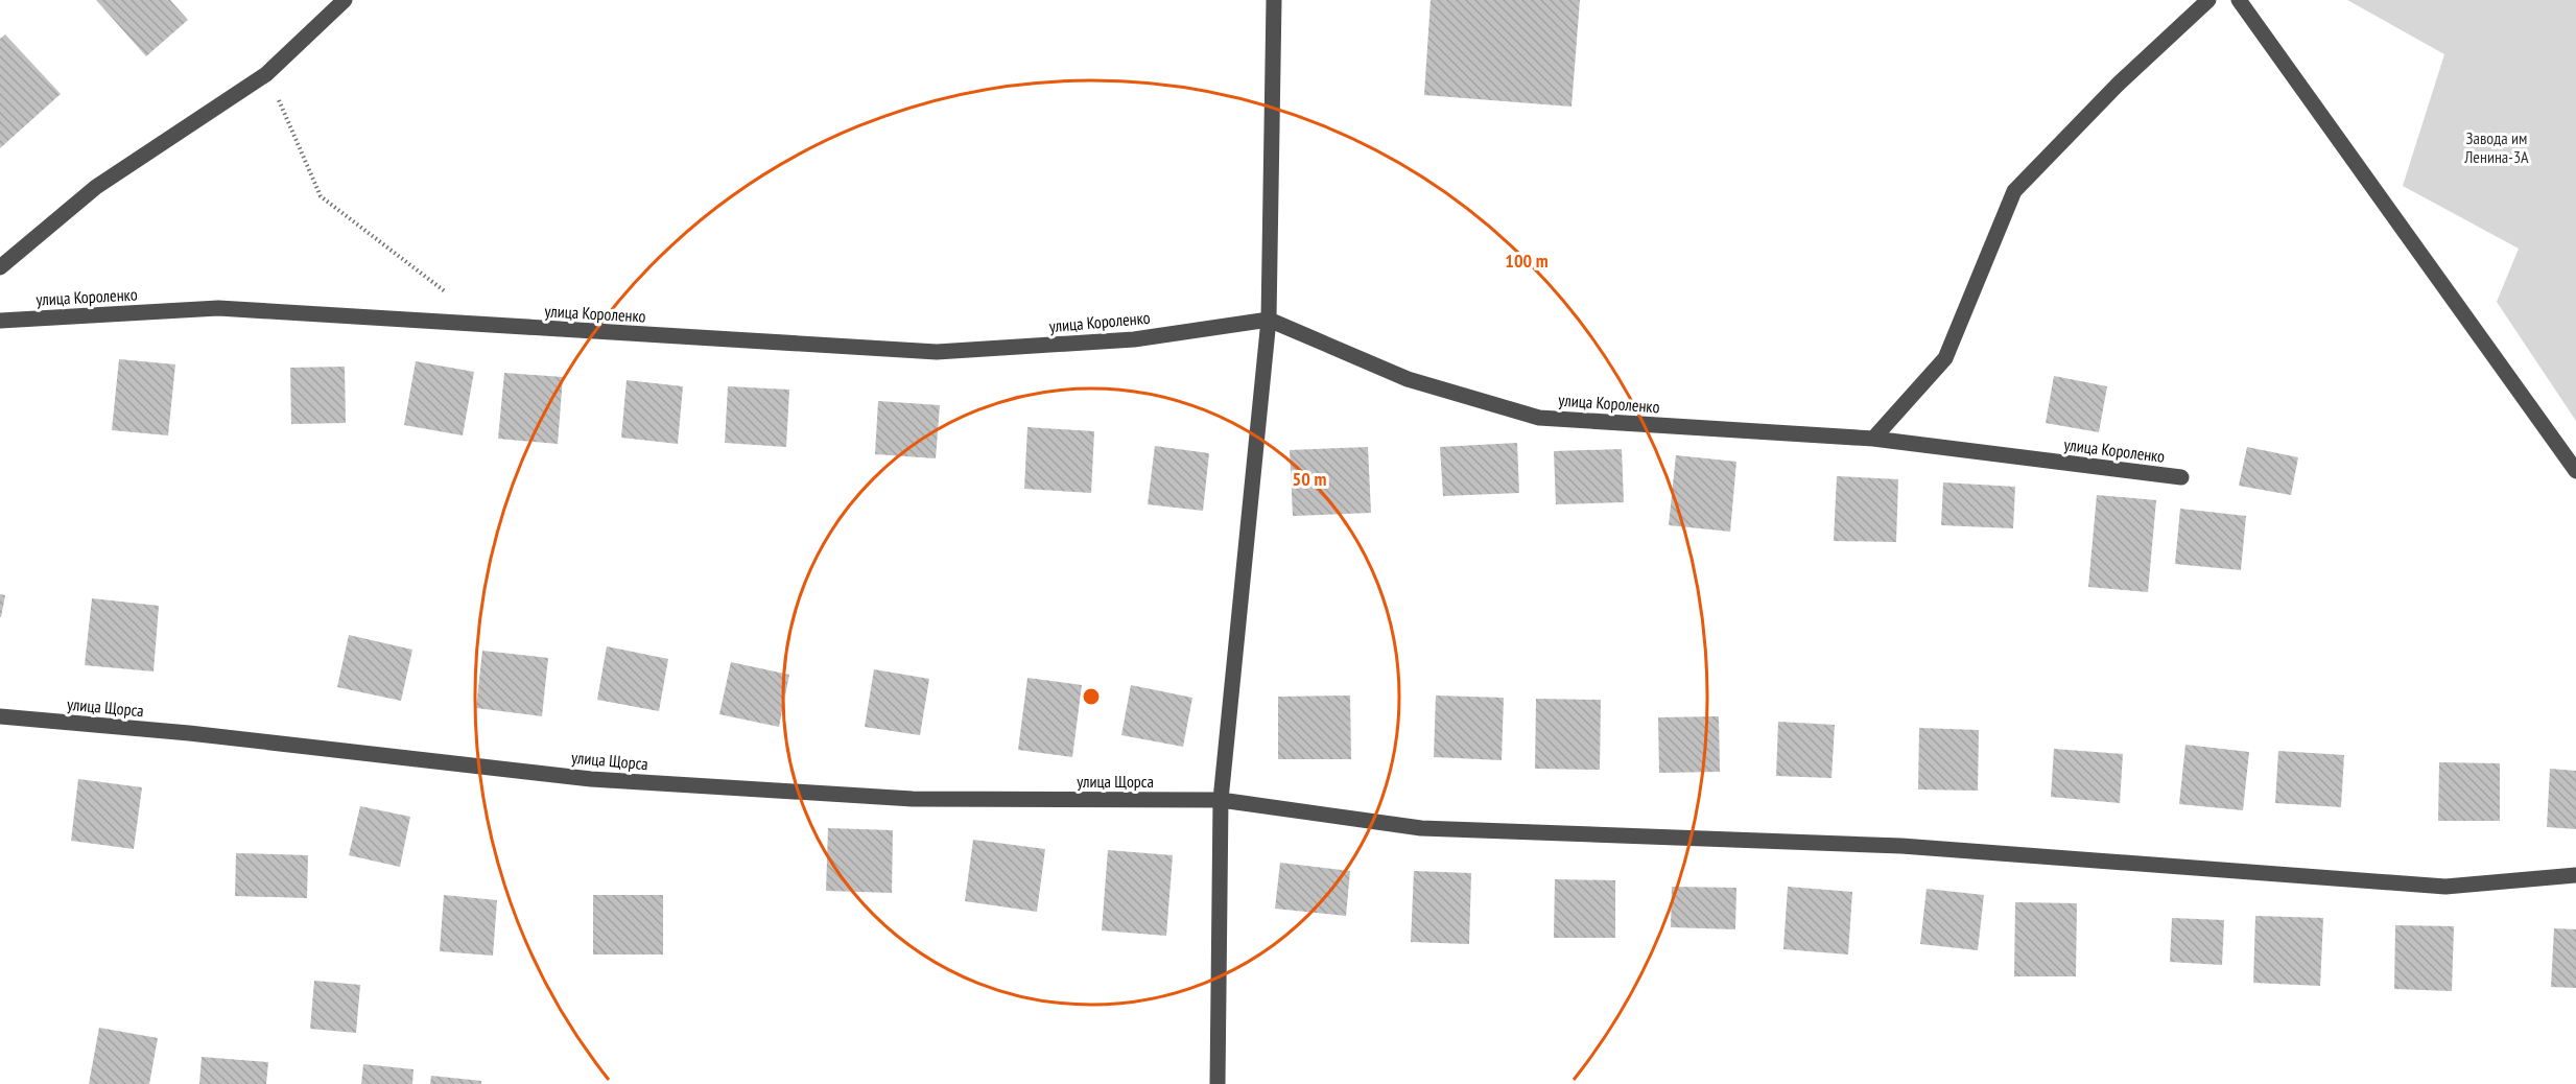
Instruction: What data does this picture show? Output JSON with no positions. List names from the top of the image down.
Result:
{
  "streets": {
    "street": ["улица Короленко", "улица Щорса"]
  },
  "parks": ["Завода им Ленина-3А"],
  "rings": ["100 m", "50 m"]
}
